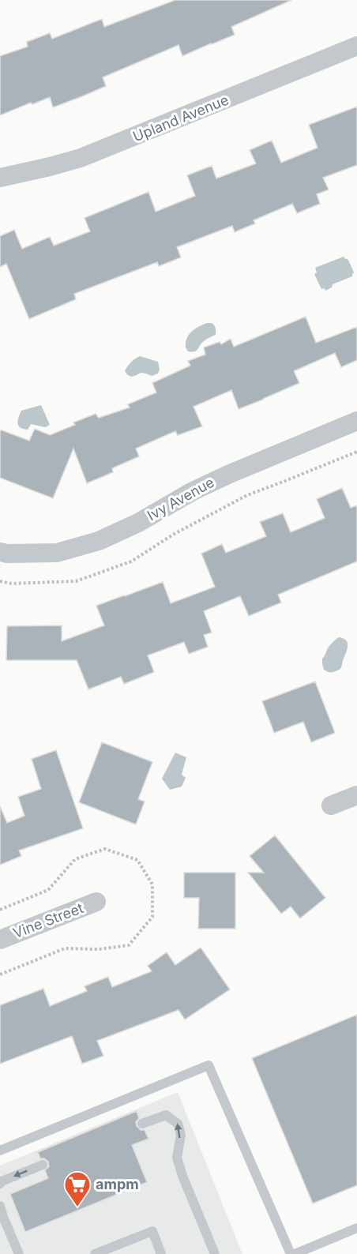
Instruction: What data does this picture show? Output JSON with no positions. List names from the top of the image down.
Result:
{
  "streets": {
    "street": ["Upland Avenue", "Ivy Avenue", "Vine Street"]
  },
  "places": {
    "supermarket": ["ampm"]
  }
}
